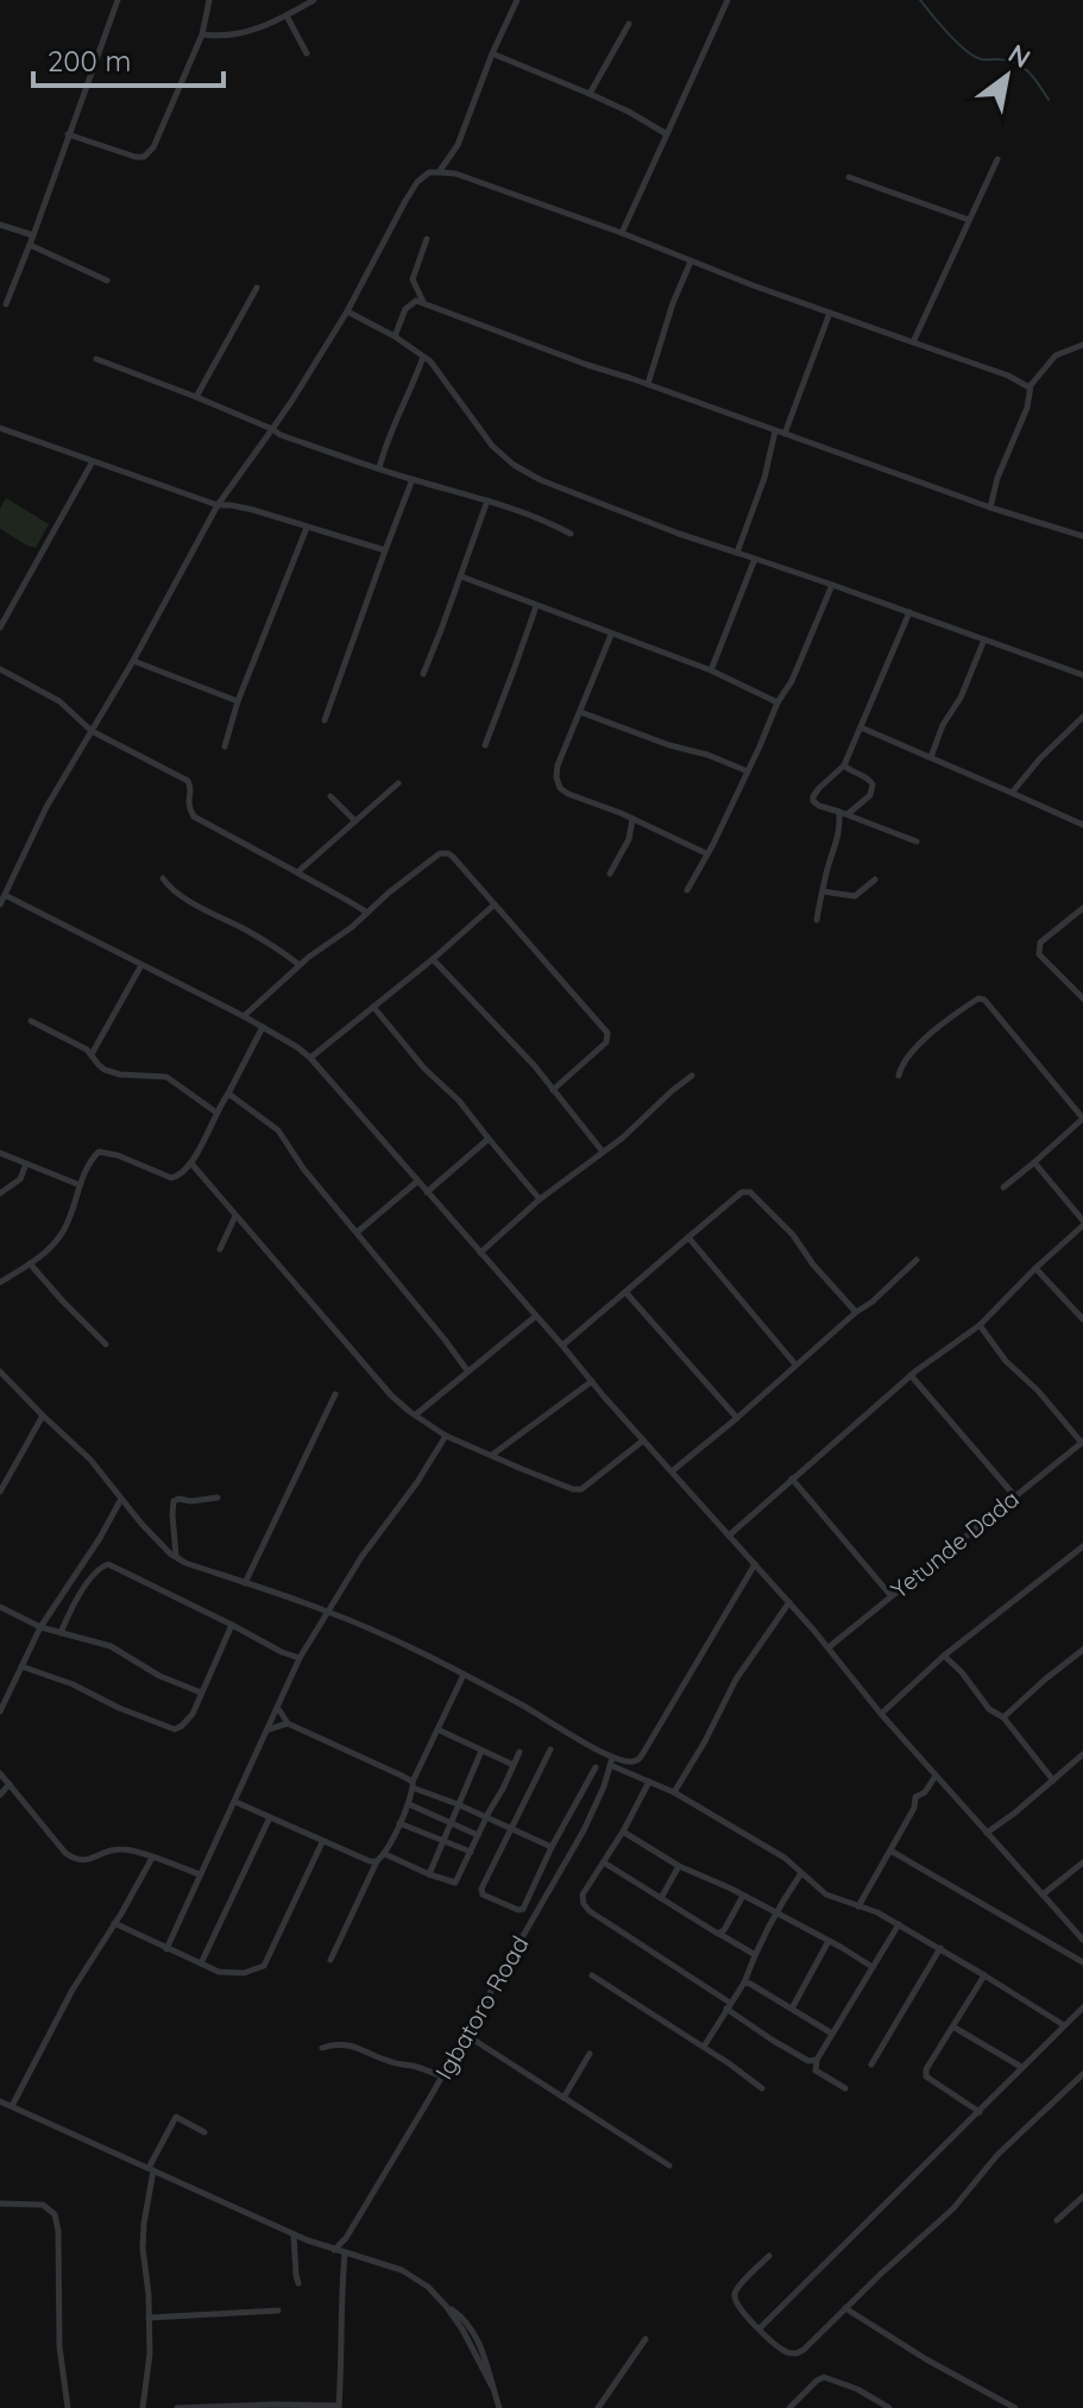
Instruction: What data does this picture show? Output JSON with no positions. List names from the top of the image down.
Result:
{
  "streets": {
    "street": ["Yetunde Dada", "Igbatoro Road"]
  },
  "scale_bar": "200 m",
  "north": "top right"
}
